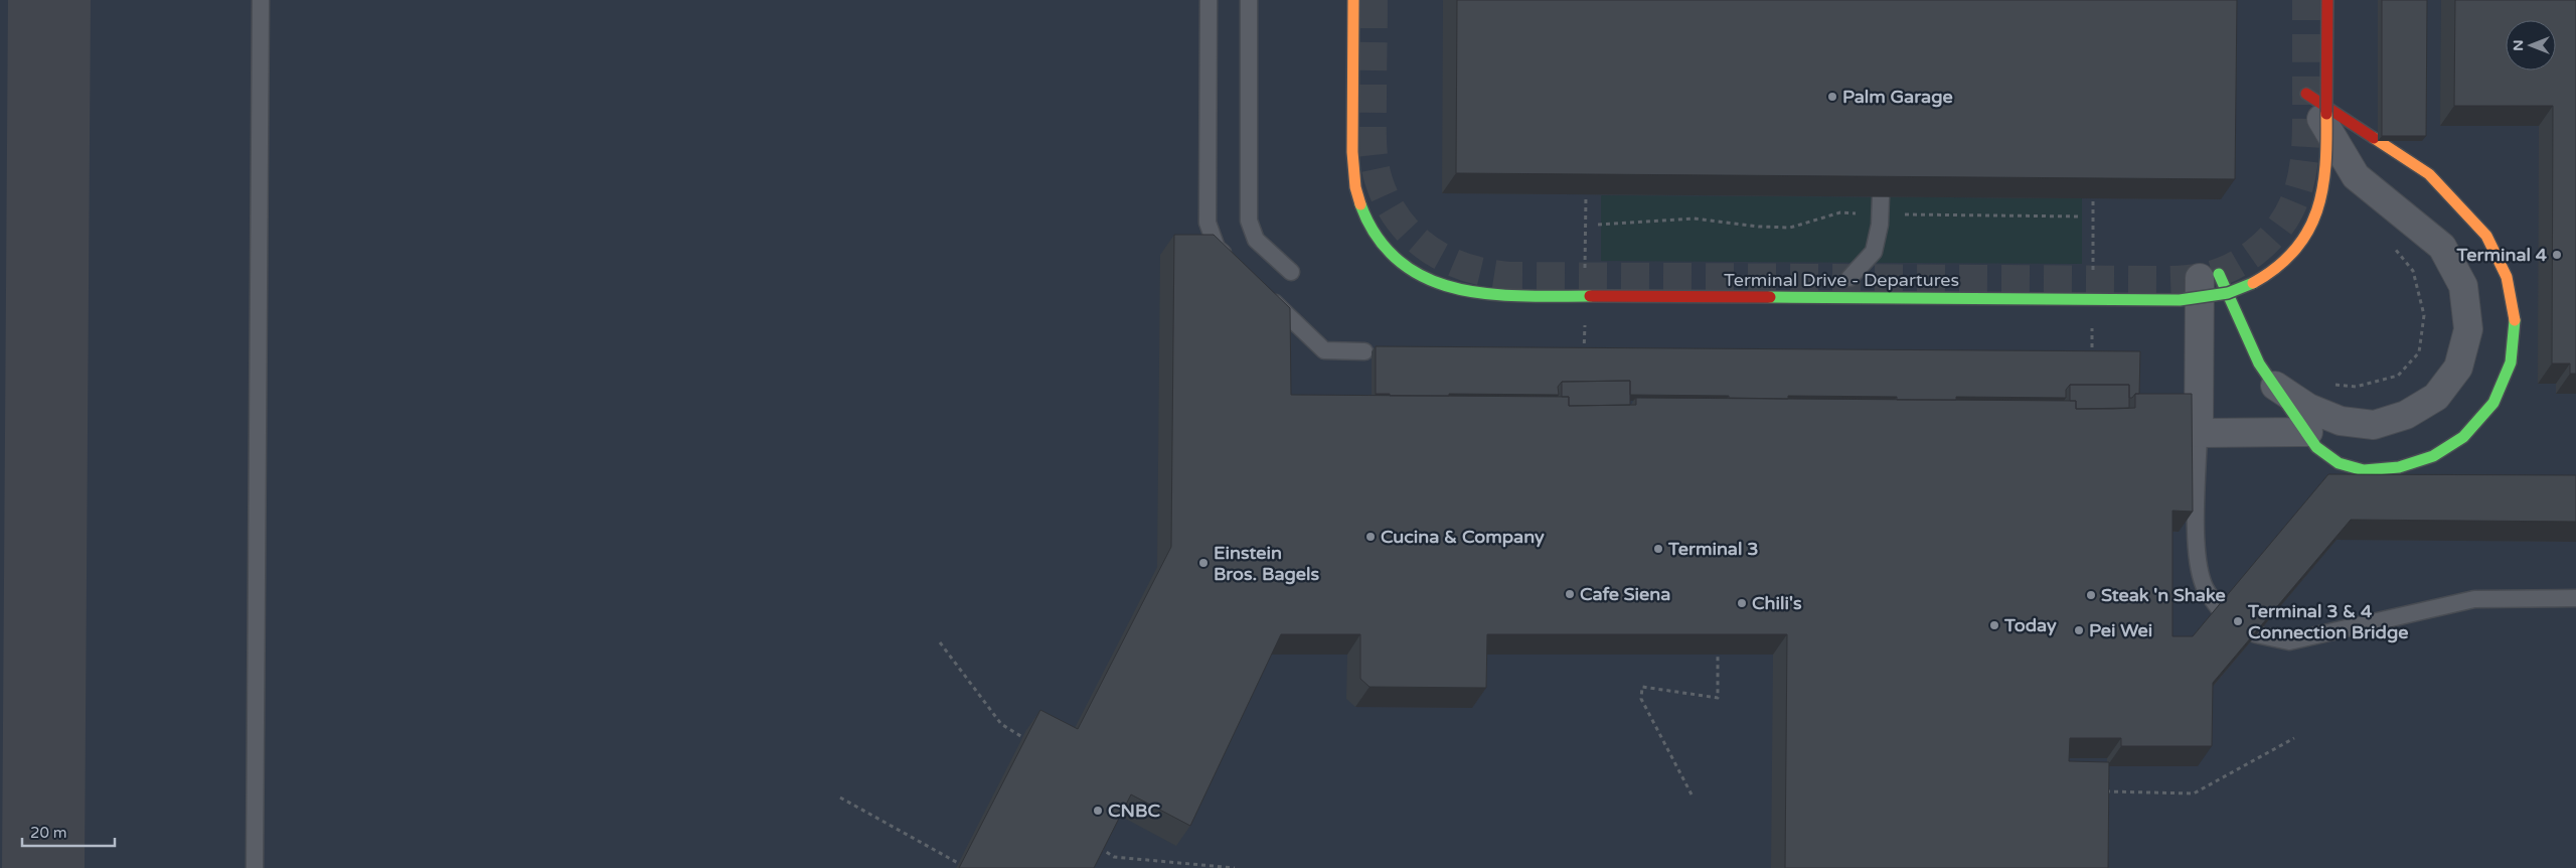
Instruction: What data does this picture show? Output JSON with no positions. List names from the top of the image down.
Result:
{
  "streets": {
    "street": ["Terminal Drive - Departures"]
  },
  "places": [
    "Palm Garage",
    "Terminal 4",
    "Cucina & Company",
    "Terminal 3",
    "Einstein Bros. Bagels",
    "Cafe Siena",
    "Steak 'n Shake",
    "Chili's",
    "Terminal 3 & 4 Connection Bridge",
    "Today",
    "Pei Wei",
    "CNBC"
  ],
  "scale_bar": "20 m",
  "north": "left"
}
